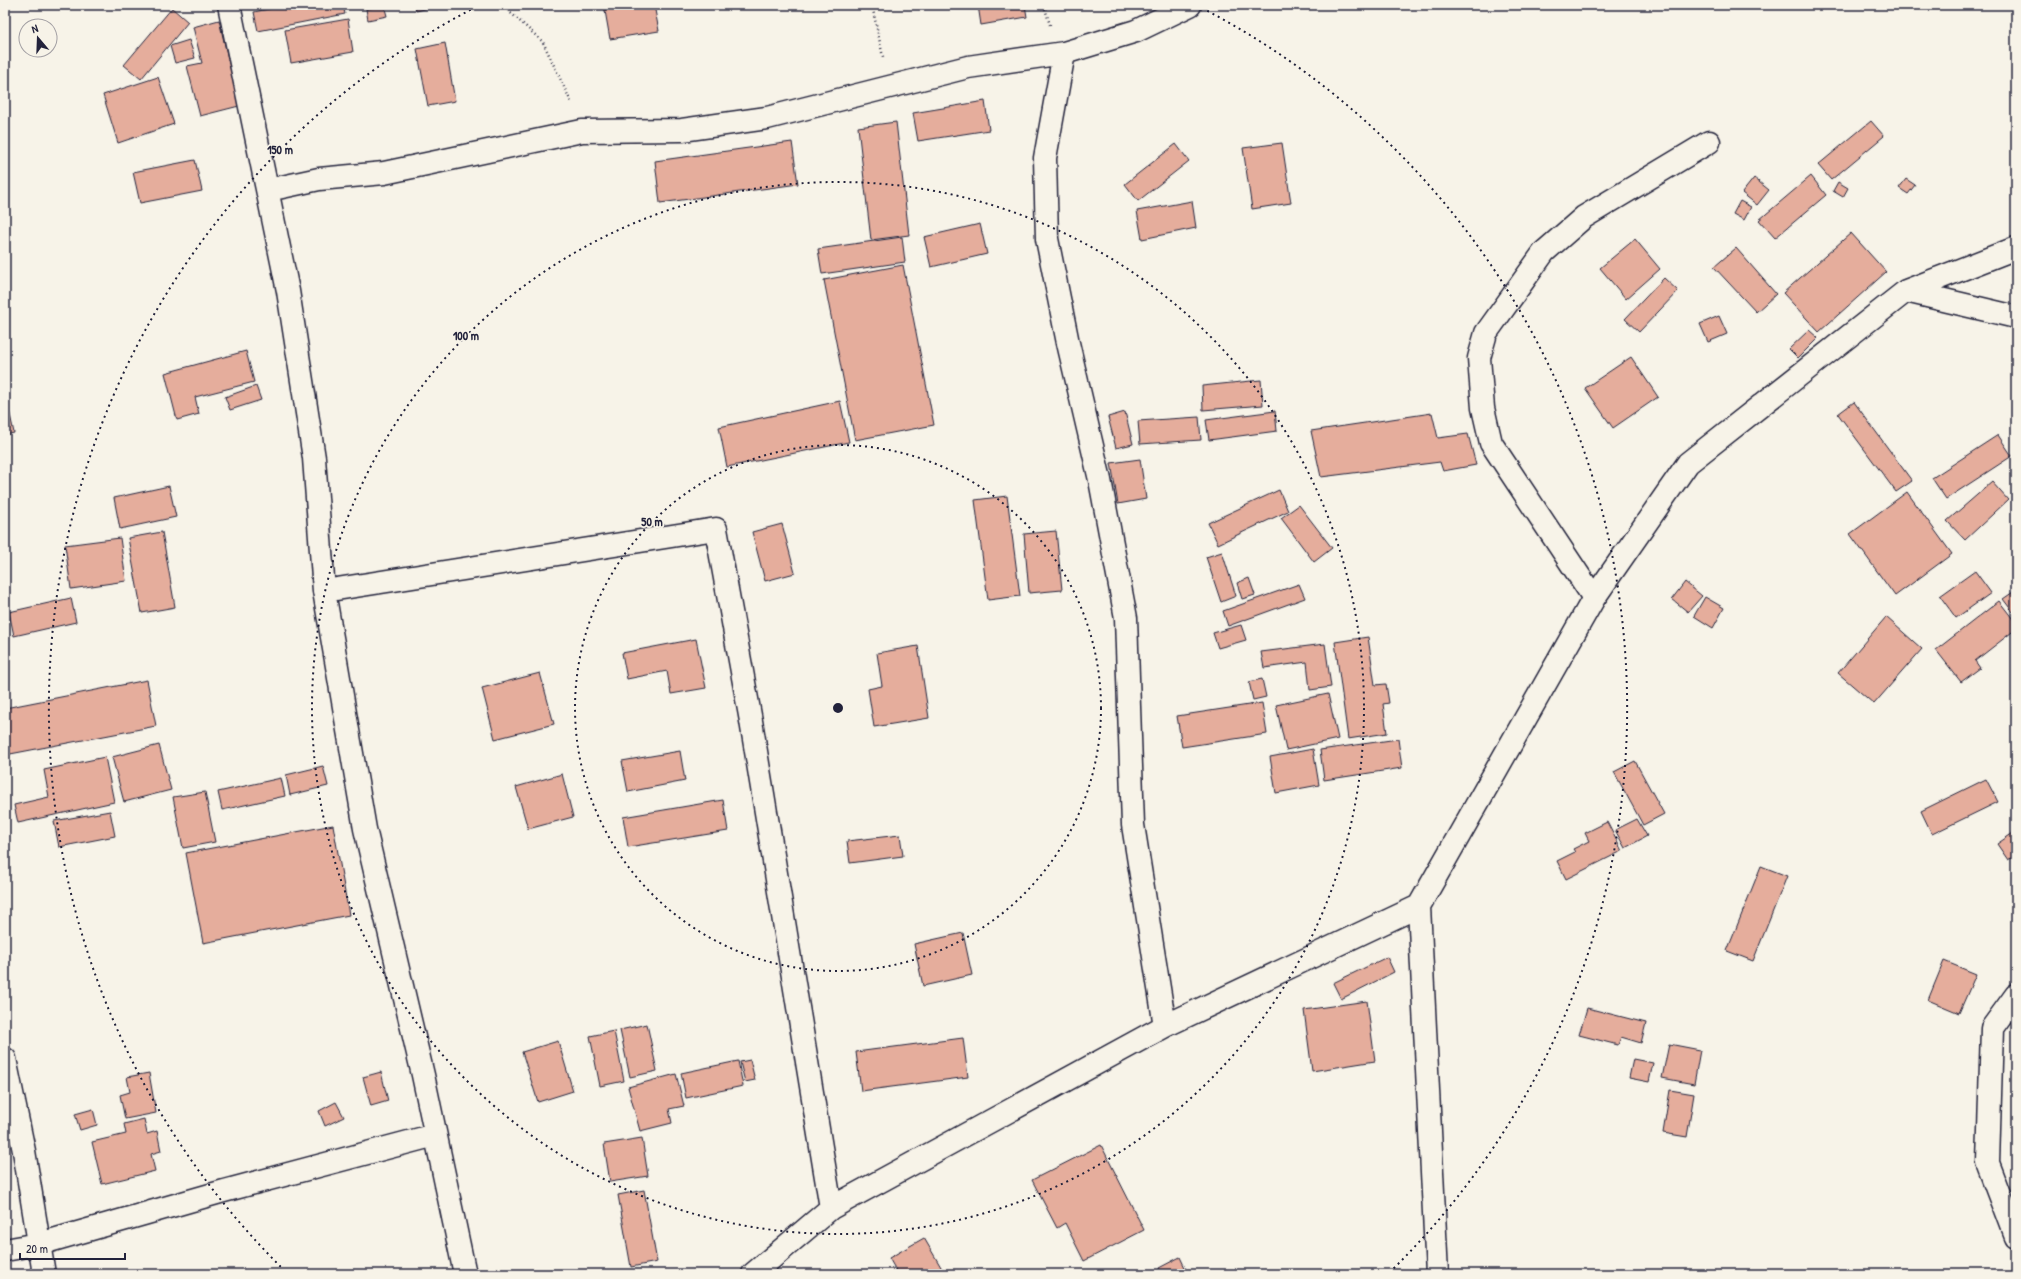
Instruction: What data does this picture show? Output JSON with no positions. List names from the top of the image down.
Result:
{
  "scale_bar": "20 m",
  "north": "top",
  "rings": ["150 m", "100 m", "50 m"]
}
